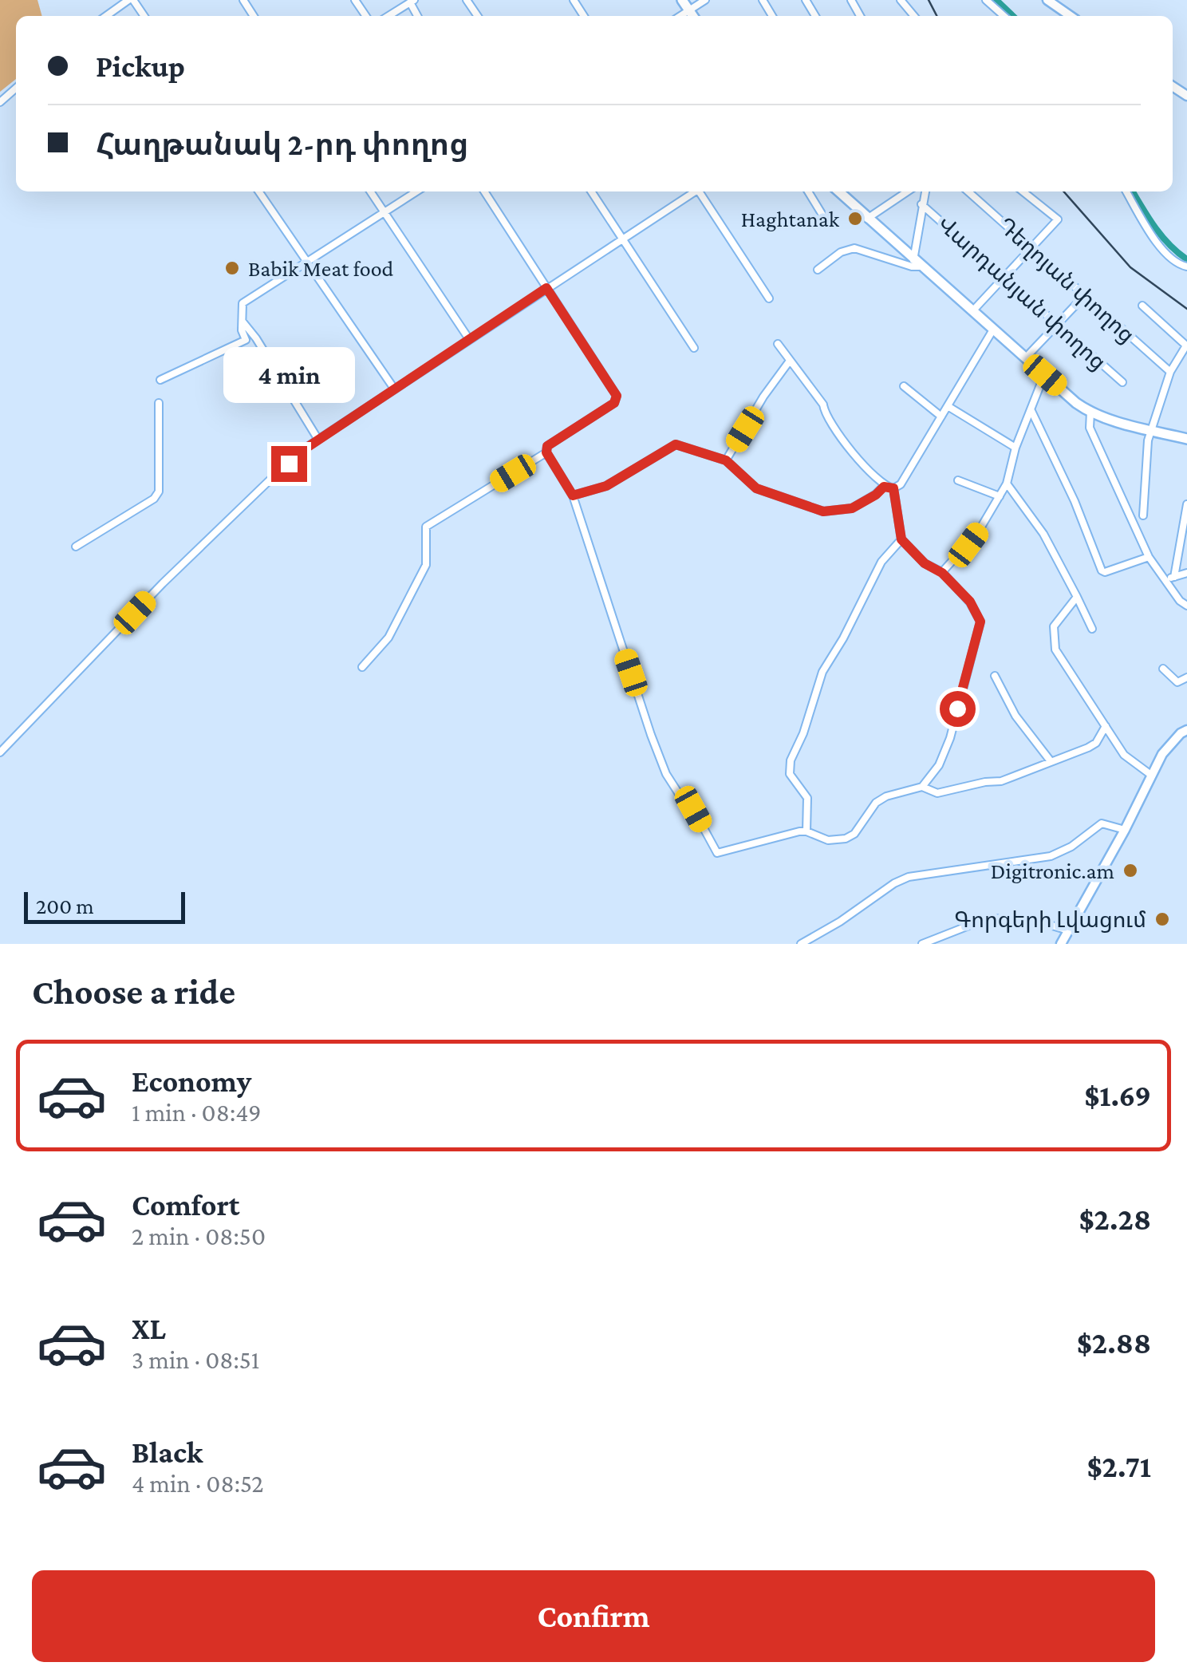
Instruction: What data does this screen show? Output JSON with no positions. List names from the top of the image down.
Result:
{
  "streets": {
    "street": ["Դեղոյան փողոց", "Վարդանյան փողոց"]
  },
  "places": [
    "Haghtanak",
    "Babik Meat food",
    "Digitronic.am",
    "Գորգերի Լվացում"
  ],
  "scale_bar": "200 m",
  "page": {
    "banner": ["Pickup", "Հաղթանակ 2-րդ փողոց"],
    "bubble": "4 min",
    "scale": "200 m",
    "heading": "Choose a ride",
    "list": [
      {
        "name": "Economy",
        "note": "1 min · 08:49",
        "value": "$1.69"
      },
      {
        "name": "Comfort",
        "note": "2 min · 08:50",
        "value": "$2.28"
      },
      {
        "name": "XL",
        "note": "3 min · 08:51",
        "value": "$2.88"
      },
      {
        "name": "Black",
        "note": "4 min · 08:52",
        "value": "$2.71"
      }
    ],
    "buttons": "Confirm"
  }
}
